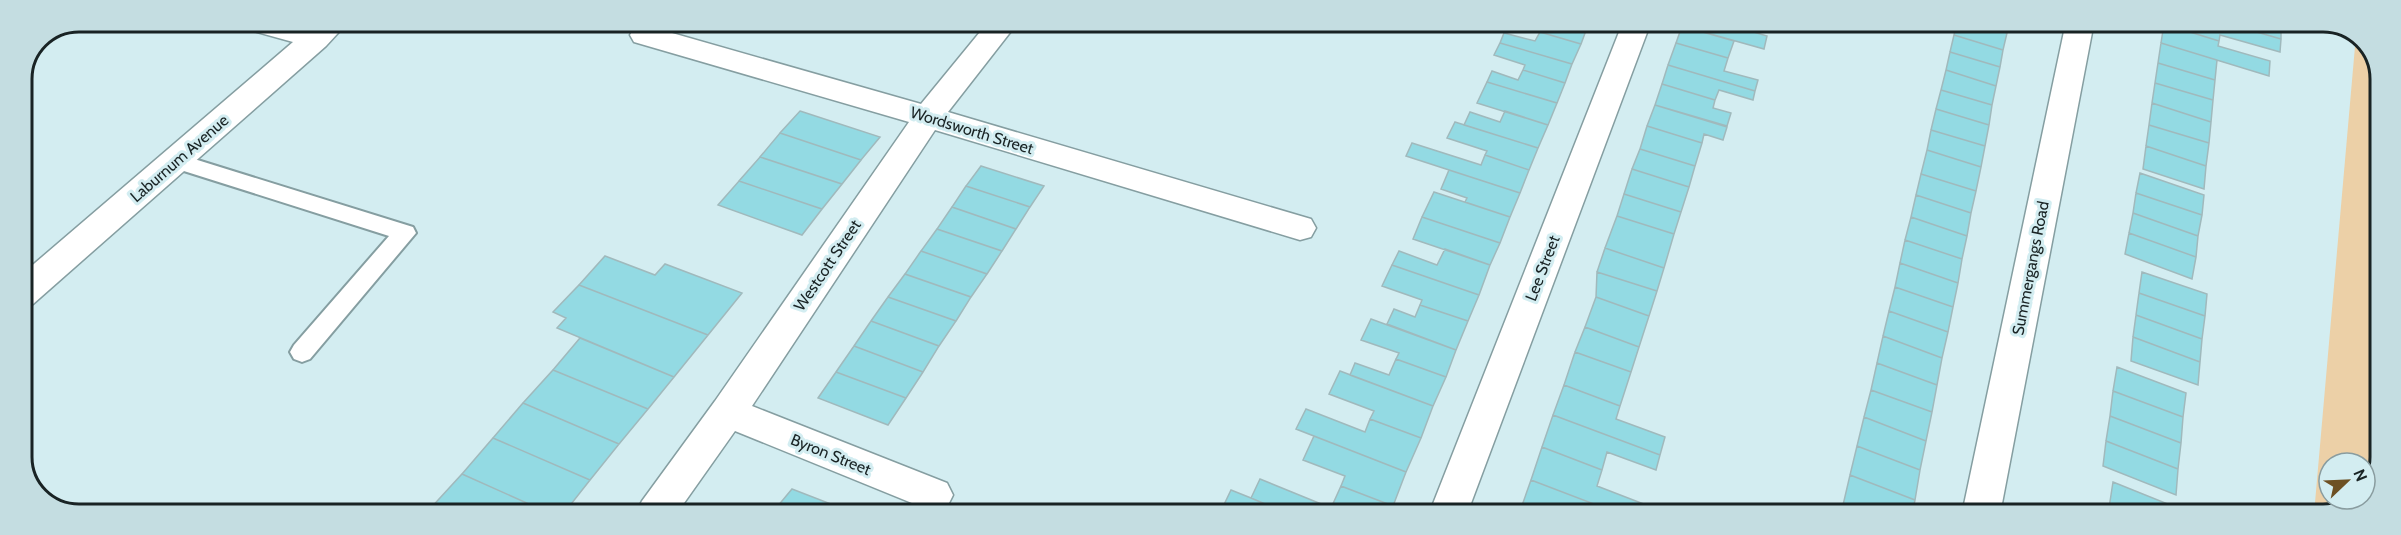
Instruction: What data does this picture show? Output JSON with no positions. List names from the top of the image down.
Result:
{
  "streets": {
    "street": [
      "Wordsworth Street",
      "Laburnum Avenue",
      "Westcott Street",
      "Lee Street",
      "Summergangs Road",
      "Byron Street"
    ]
  },
  "crossings": [
    ["Wordsworth Street", "Westcott Street"],
    ["Westcott Street", "Byron Street"]
  ],
  "north": "top right"
}
